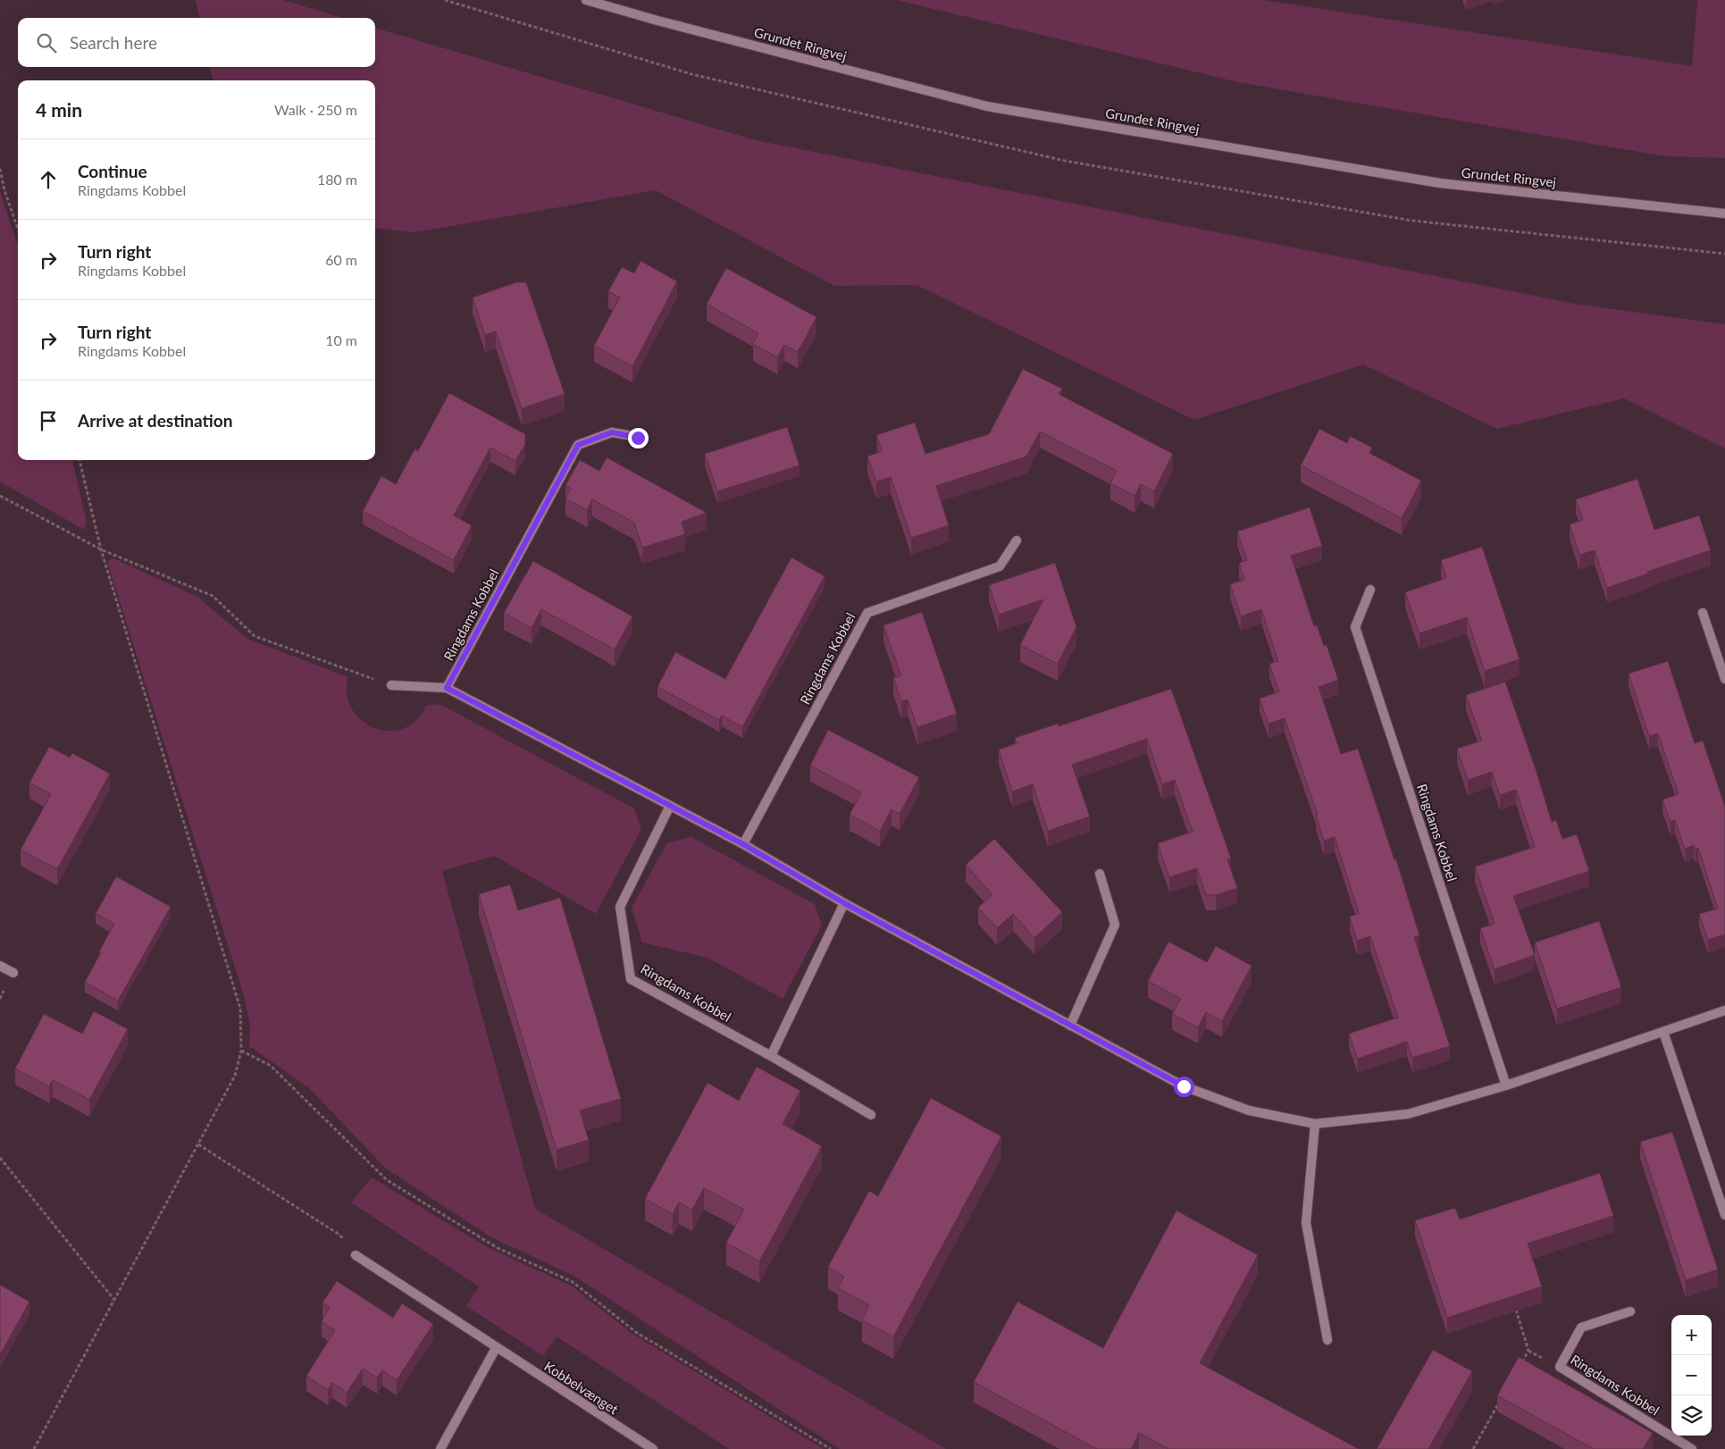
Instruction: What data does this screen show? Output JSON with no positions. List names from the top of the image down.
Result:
{
  "streets": {
    "street": ["Grundet Ringvej", "Ringdams Kobbel", "Kobbelvænget"]
  },
  "page": {
    "search": "Search here",
    "heading": ["4 min", "Walk · 250 m"],
    "list": [
      ["Continue", "Ringdams Kobbel", "180 m"],
      ["Turn right", "Ringdams Kobbel", "60 m"],
      ["Turn right", "Ringdams Kobbel", "10 m"],
      "Arrive at destination"
    ],
    "map_buttons": ["+", "−"]
  }
}
